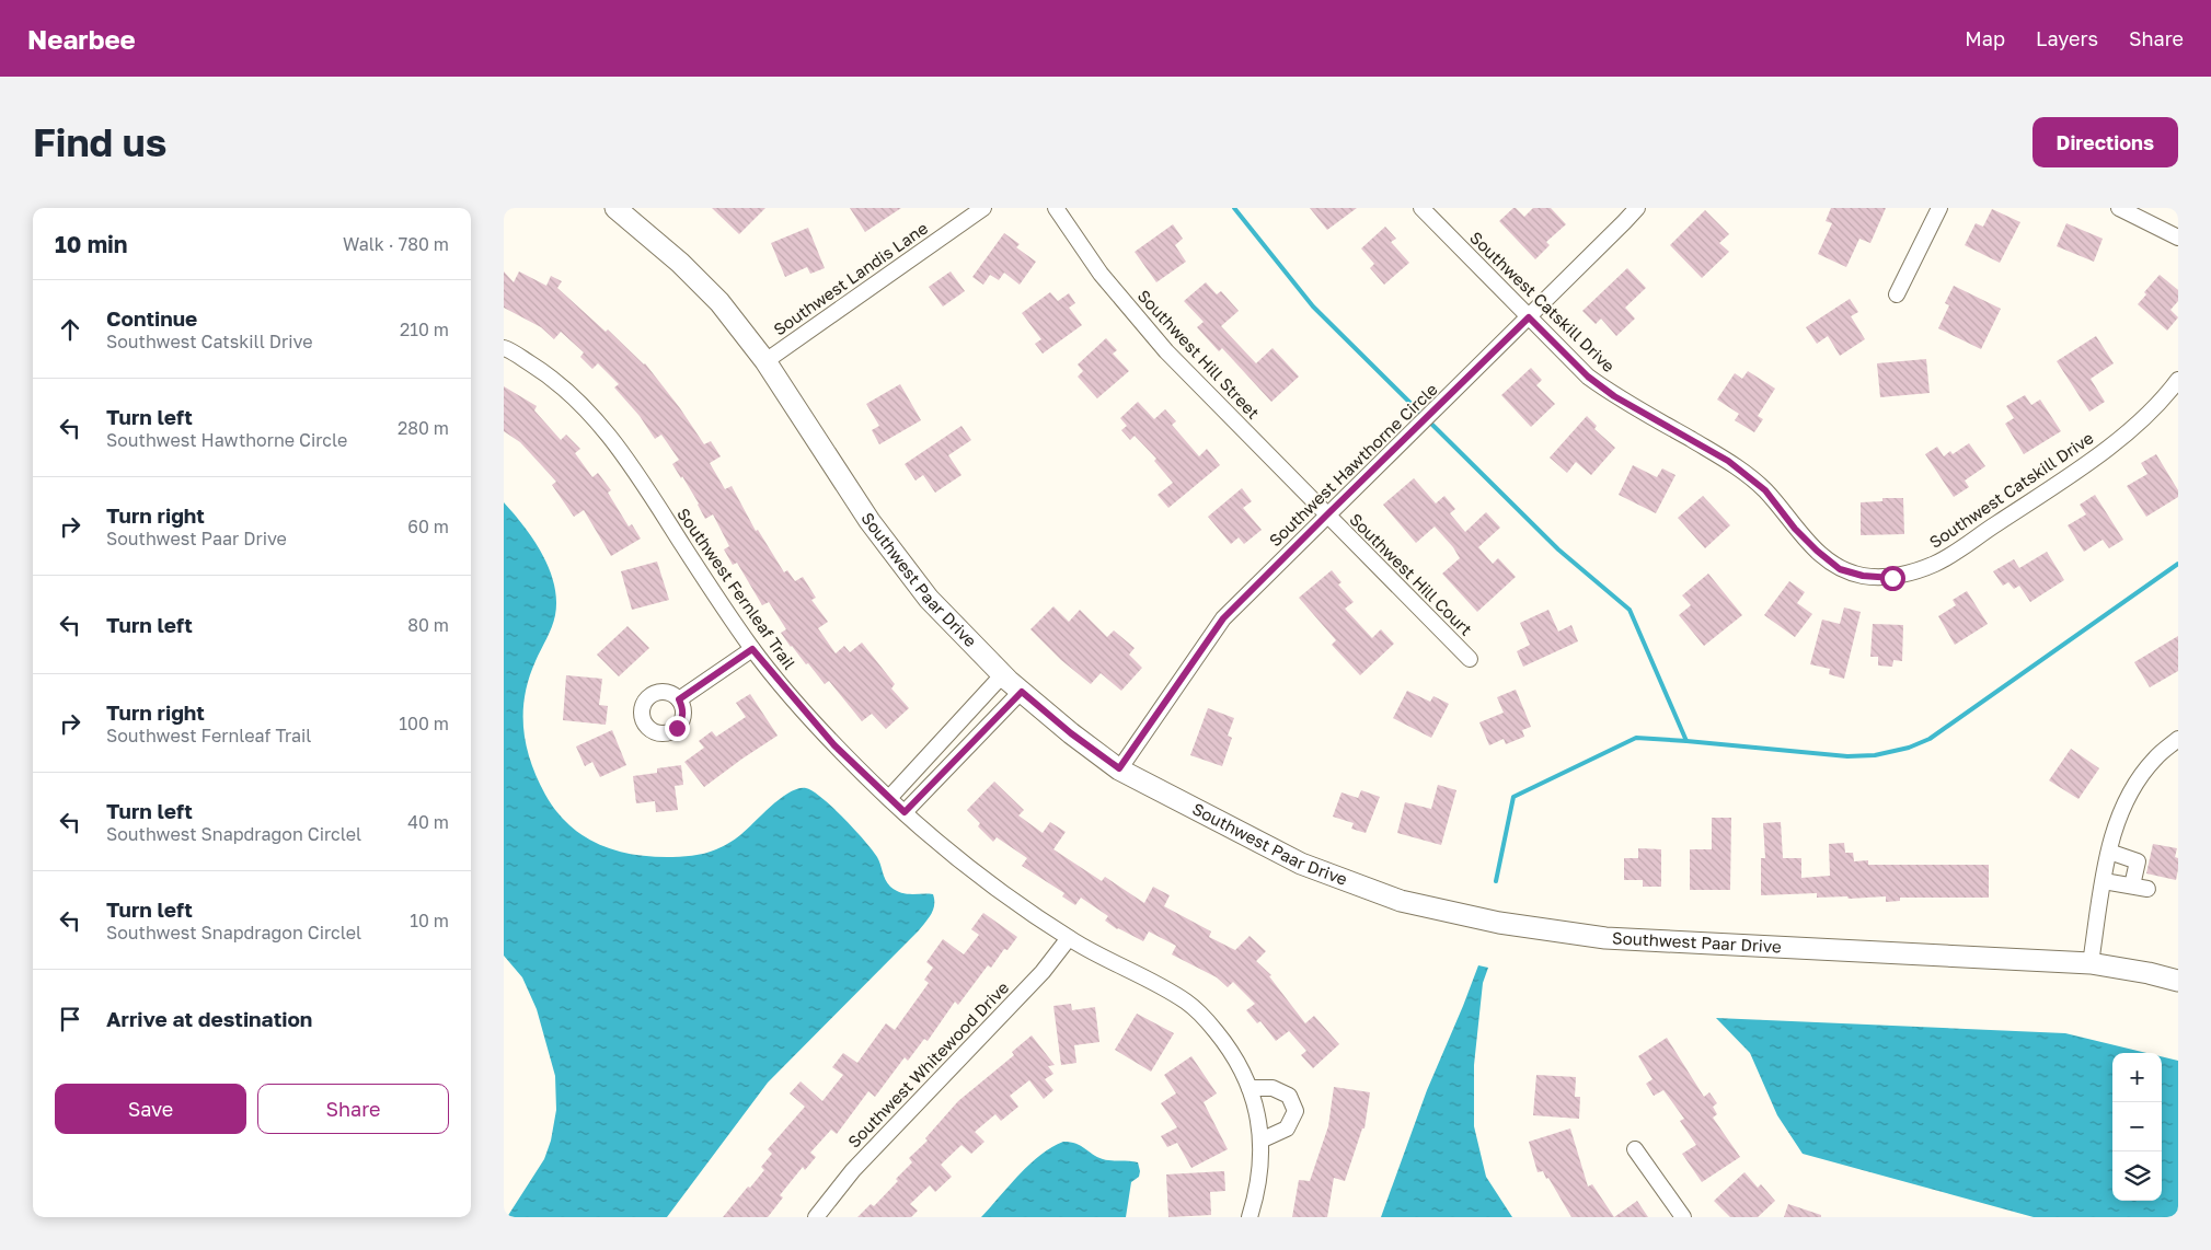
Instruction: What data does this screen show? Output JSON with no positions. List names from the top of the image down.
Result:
{
  "streets": {
    "street": [
      "Southwest Landis Lane",
      "Southwest Catskill Drive",
      "Southwest Hill Street",
      "Southwest Hawthorne Circle",
      "Southwest Hill Court",
      "Southwest Paar Drive",
      "Southwest Fernleaf Trail",
      "Southwest Whitewood Drive"
    ]
  },
  "crossings": [
    ["Southwest Landis Lane", "Southwest Paar Drive"],
    ["Southwest Catskill Drive", "Southwest Hawthorne Circle"],
    ["Southwest Hill Street", "Southwest Hawthorne Circle"],
    ["Southwest Hill Street", "Southwest Hill Court"],
    ["Southwest Hawthorne Circle", "Southwest Hill Court"],
    ["Southwest Hawthorne Circle", "Southwest Paar Drive"],
    ["Southwest Fernleaf Trail", "Southwest Whitewood Drive"]
  ],
  "page": {
    "header": "Nearbee",
    "nav": ["Map", "Layers", "Share"],
    "buttons": [
      "Directions",
      ["Save", "Share"]
    ],
    "title": "Find us",
    "heading": ["10 min", "Walk · 780 m"],
    "list": [
      ["Continue", "Southwest Catskill Drive", "210 m"],
      ["Turn left", "Southwest Hawthorne Circle", "280 m"],
      ["Turn right", "Southwest Paar Drive", "60 m"],
      ["Turn left", "80 m"],
      ["Turn right", "Southwest Fernleaf Trail", "100 m"],
      ["Turn left", "Southwest Snapdragon Circlel", "40 m"],
      ["Turn left", "Southwest Snapdragon Circlel", "10 m"],
      "Arrive at destination"
    ],
    "map_buttons": ["+", "−"]
  }
}
